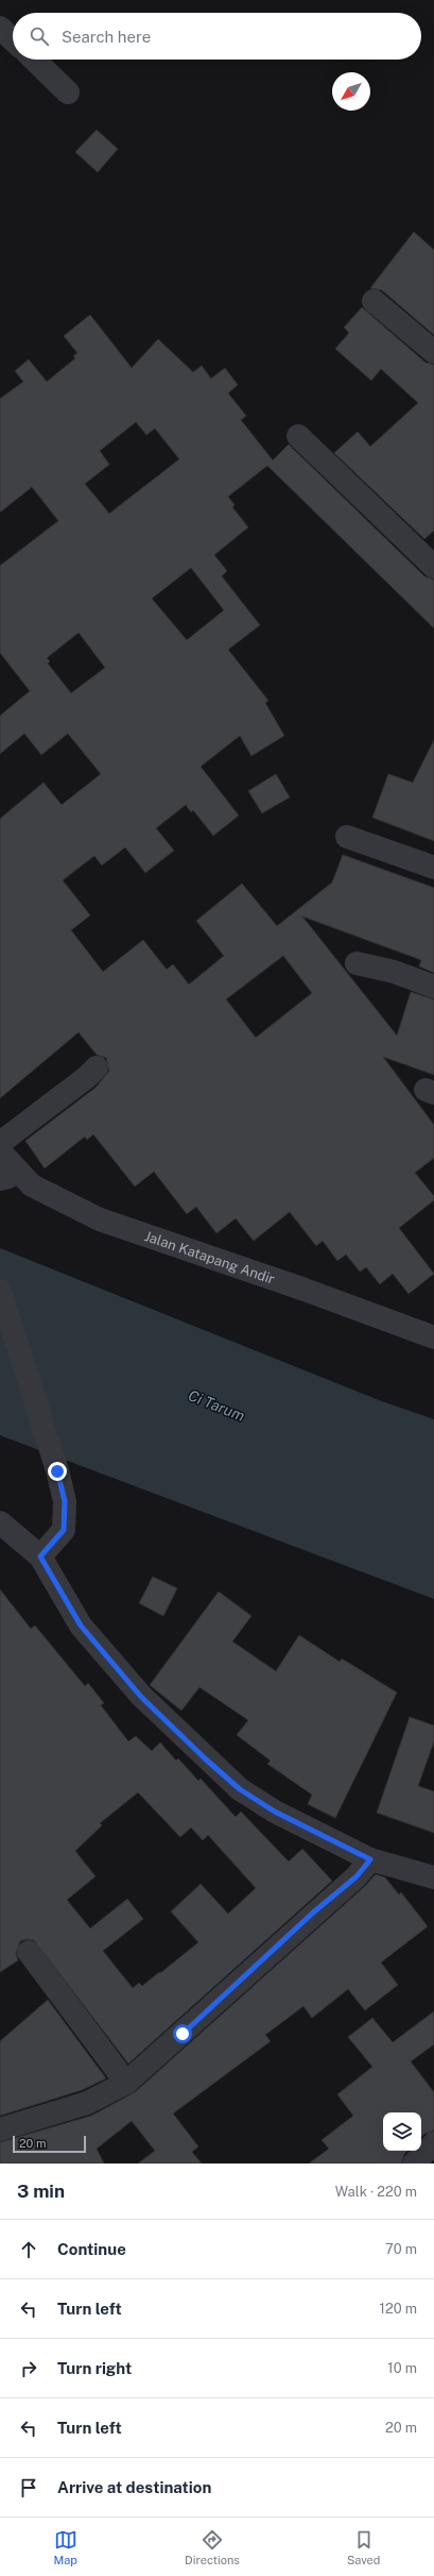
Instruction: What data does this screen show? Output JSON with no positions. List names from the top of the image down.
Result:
{
  "streets": {
    "street": ["Jalan Katapang Andir"]
  },
  "water": ["Ci Tarum"],
  "scale_bar": "20 m",
  "north": "bottom left",
  "page": {
    "search": "Search here",
    "scale": "20 m",
    "heading": ["3 min", "Walk · 220 m"],
    "list": [
      ["Continue", "70 m"],
      ["Turn left", "120 m"],
      ["Turn right", "10 m"],
      ["Turn left", "20 m"],
      "Arrive at destination"
    ],
    "nav": ["Map", "Directions", "Saved"]
  }
}
